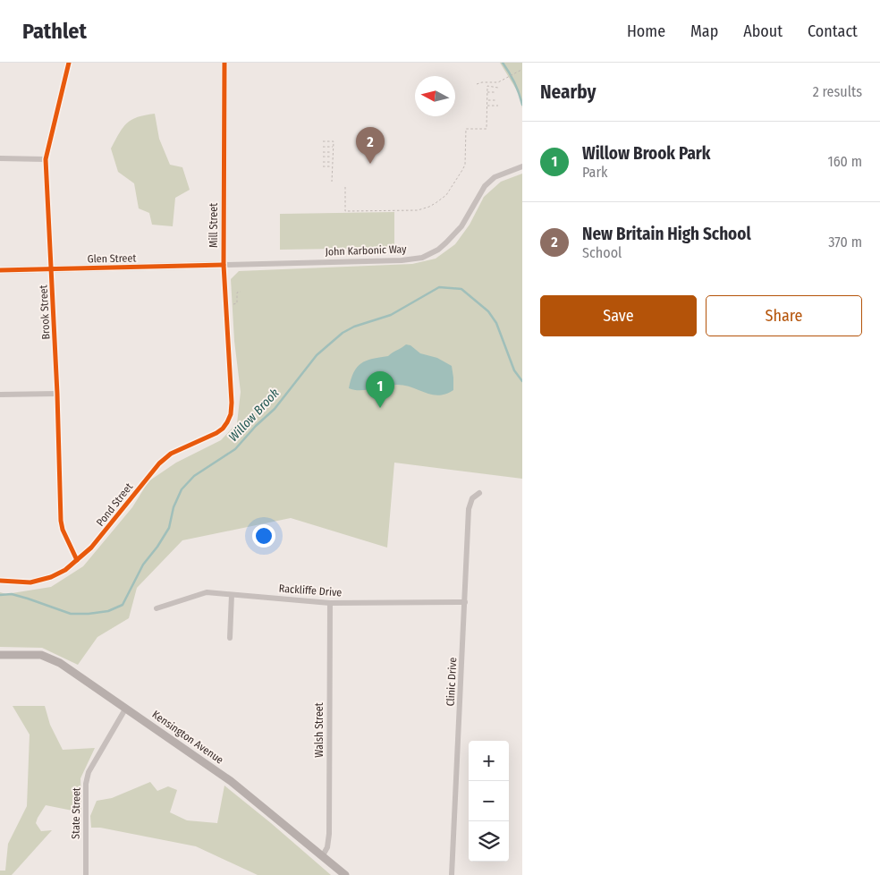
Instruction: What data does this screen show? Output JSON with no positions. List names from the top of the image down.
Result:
{
  "streets": {
    "main road": ["Kensington Avenue"],
    "street": [
      "Mill Street",
      "John Karbonic Way",
      "Glen Street",
      "Brook Street",
      "Pond Street",
      "Rackliffe Drive",
      "Clinic Drive",
      "Walsh Street",
      "State Street"
    ]
  },
  "crossings": [
    ["Mill Street", "John Karbonic Way"],
    ["Mill Street", "Glen Street"],
    ["Mill Street", "Pond Street"],
    ["John Karbonic Way", "Glen Street"],
    ["Glen Street", "Brook Street"],
    ["Brook Street", "Pond Street"],
    ["Rackliffe Drive", "Clinic Drive"],
    ["Rackliffe Drive", "Walsh Street"],
    ["Walsh Street", "Kensington Avenue"],
    ["Kensington Avenue", "State Street"]
  ],
  "water": ["Willow Brook"],
  "north": "left",
  "page": {
    "header": "Pathlet",
    "nav": [
      "Home",
      "Map",
      "About",
      "Contact"
    ],
    "heading": ["Nearby", "2 results"],
    "list": [
      {
        "mark": "1",
        "name": "Willow Brook Park",
        "note": "Park",
        "value": "160 m"
      },
      {
        "mark": "2",
        "name": "New Britain High School",
        "note": "School",
        "value": "370 m"
      }
    ],
    "pins": ["2", "1"],
    "buttons": ["Save", "Share"],
    "map_buttons": ["+", "−"]
  }
}
